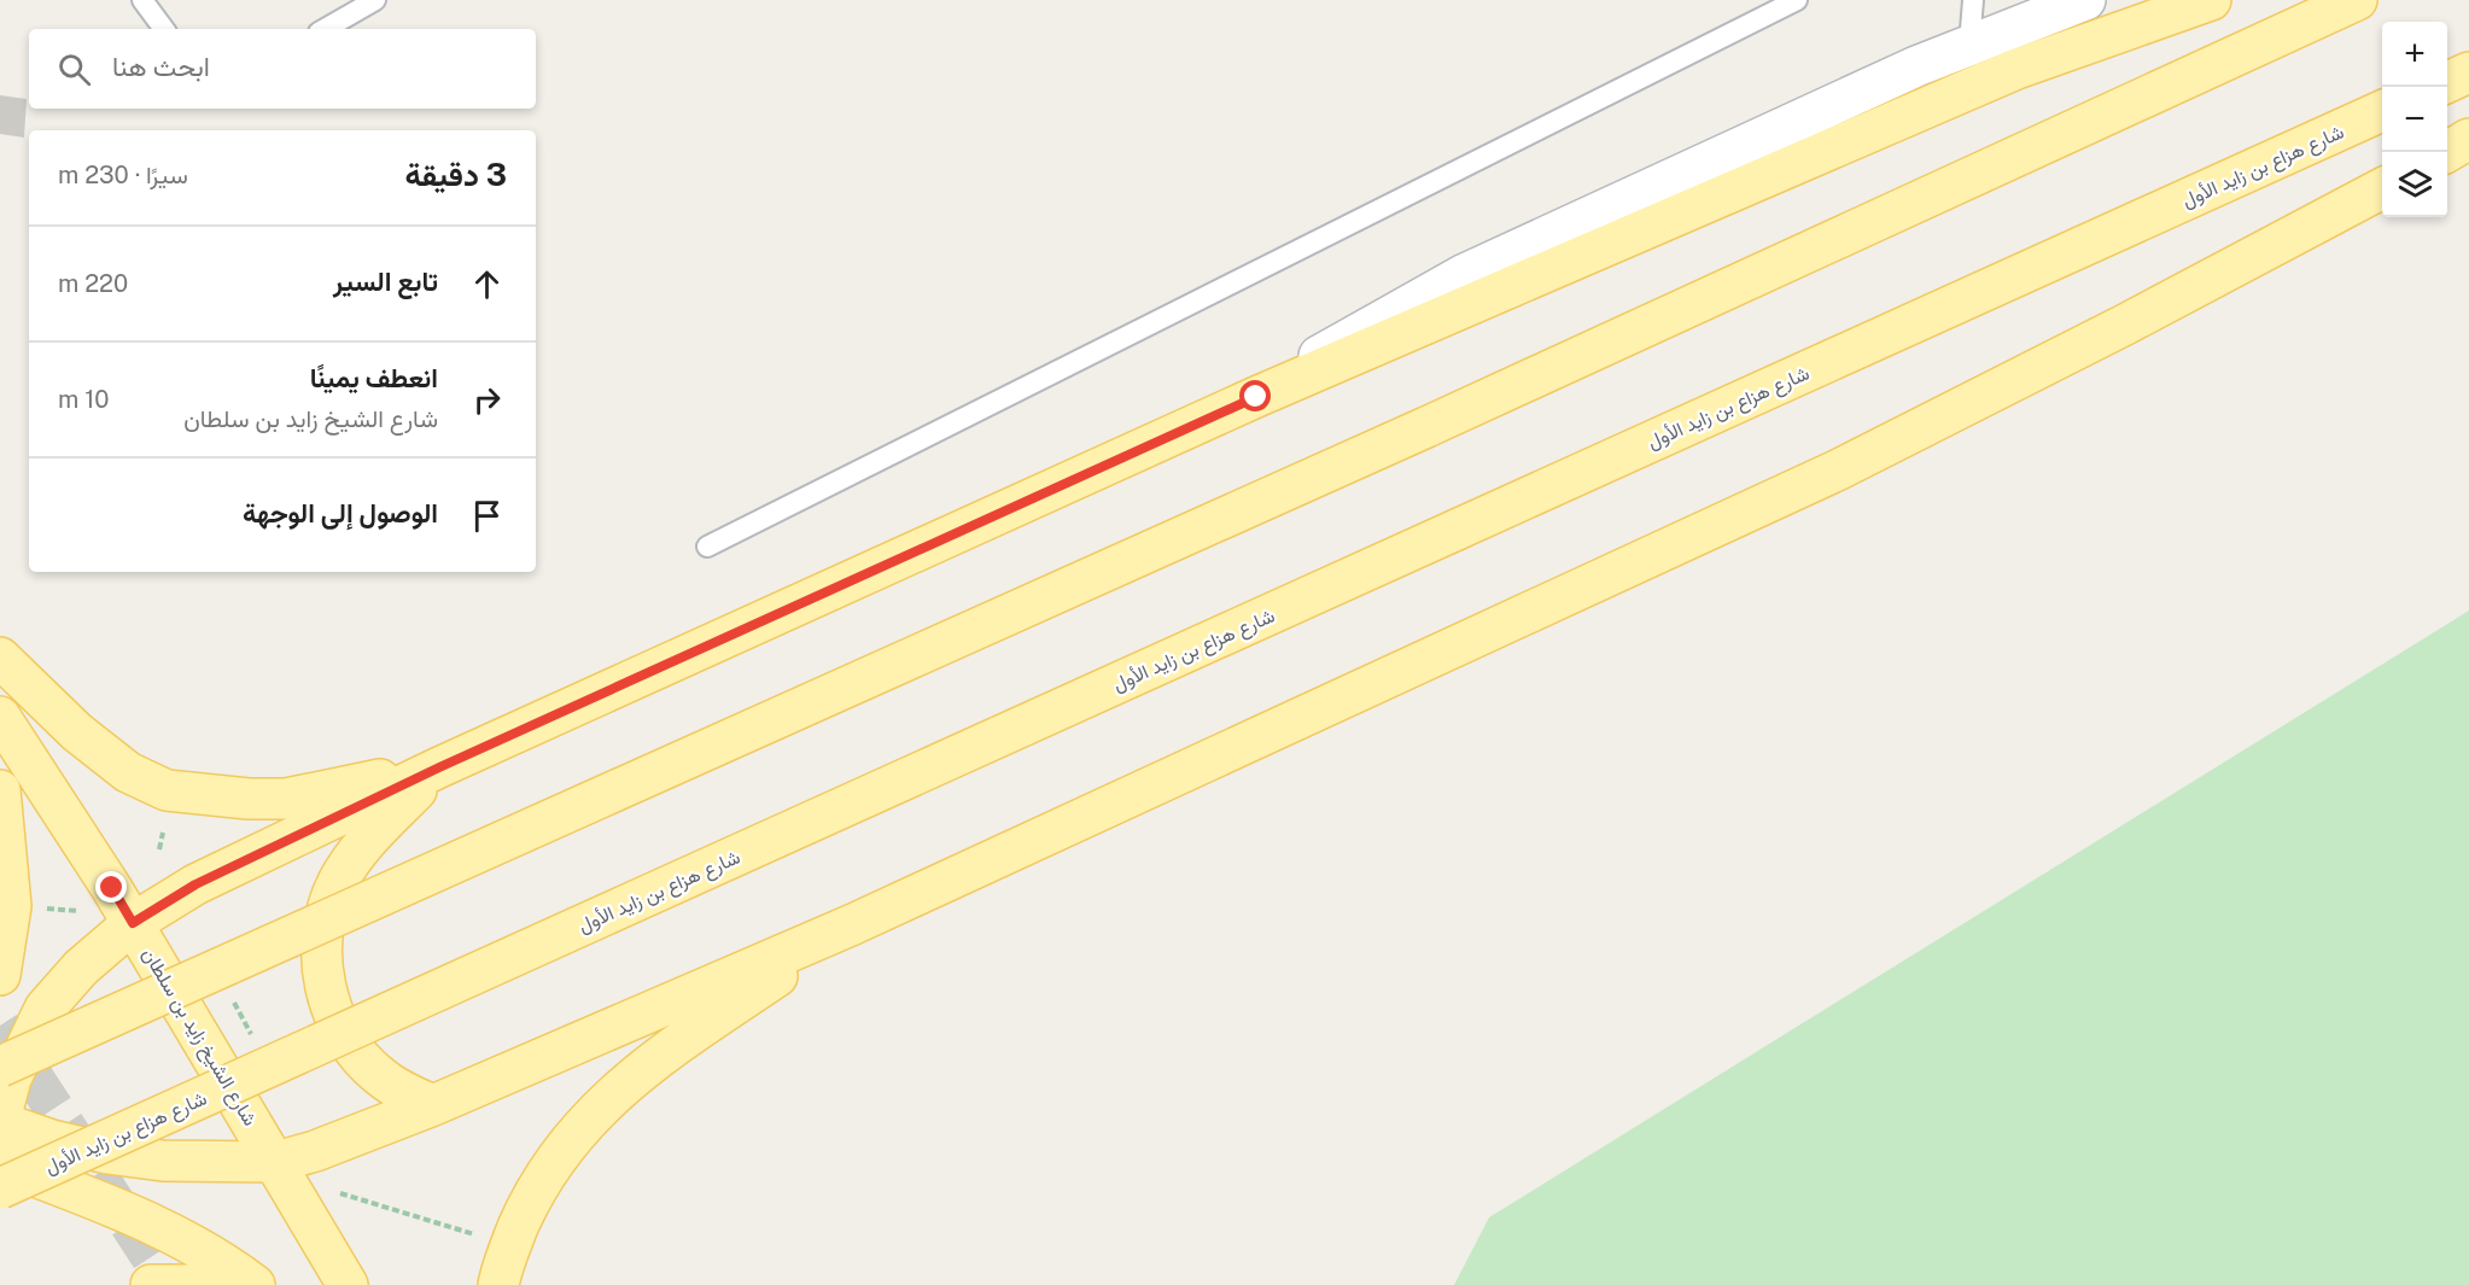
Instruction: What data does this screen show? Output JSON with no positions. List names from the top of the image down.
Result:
{
  "streets": {
    "main road": ["شارع هزاع بن زايد الأول", "شارع الشيخ زايد بن سلطان"]
  },
  "page": {
    "map_buttons": ["+", "−"],
    "search": "ابحث هنا",
    "heading": ["3 دقيقة", "سيرًا · 230 m"],
    "list": [
      ["تابع السير", "220 m"],
      ["انعطف يمينًا", "شارع الشيخ زايد بن سلطان", "10 m"],
      "الوصول إلى الوجهة"
    ]
  }
}
